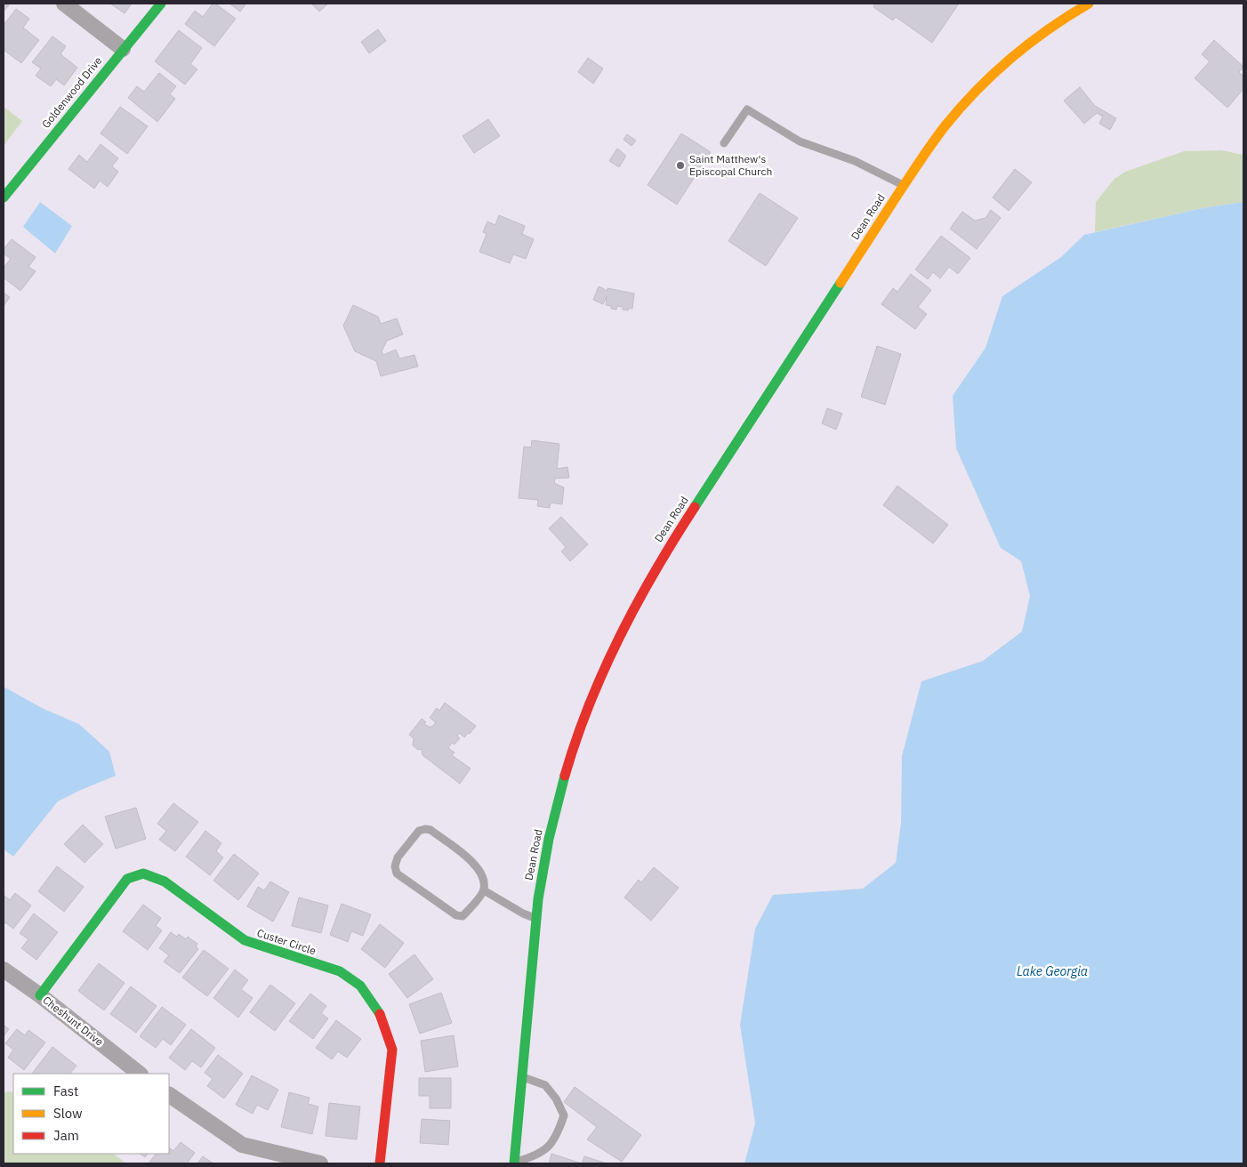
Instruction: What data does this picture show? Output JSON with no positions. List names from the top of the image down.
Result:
{
  "streets": {
    "main road": ["Goldenwood Drive", "Dean Road", "Custer Circle"],
    "street": ["Cheshunt Drive"]
  },
  "crossings": [
    ["Custer Circle", "Cheshunt Drive"]
  ],
  "water": ["Lake Georgia"],
  "places": ["Saint Matthew's Episcopal Church"],
  "legend": ["Fast", "Slow", "Jam"]
}
